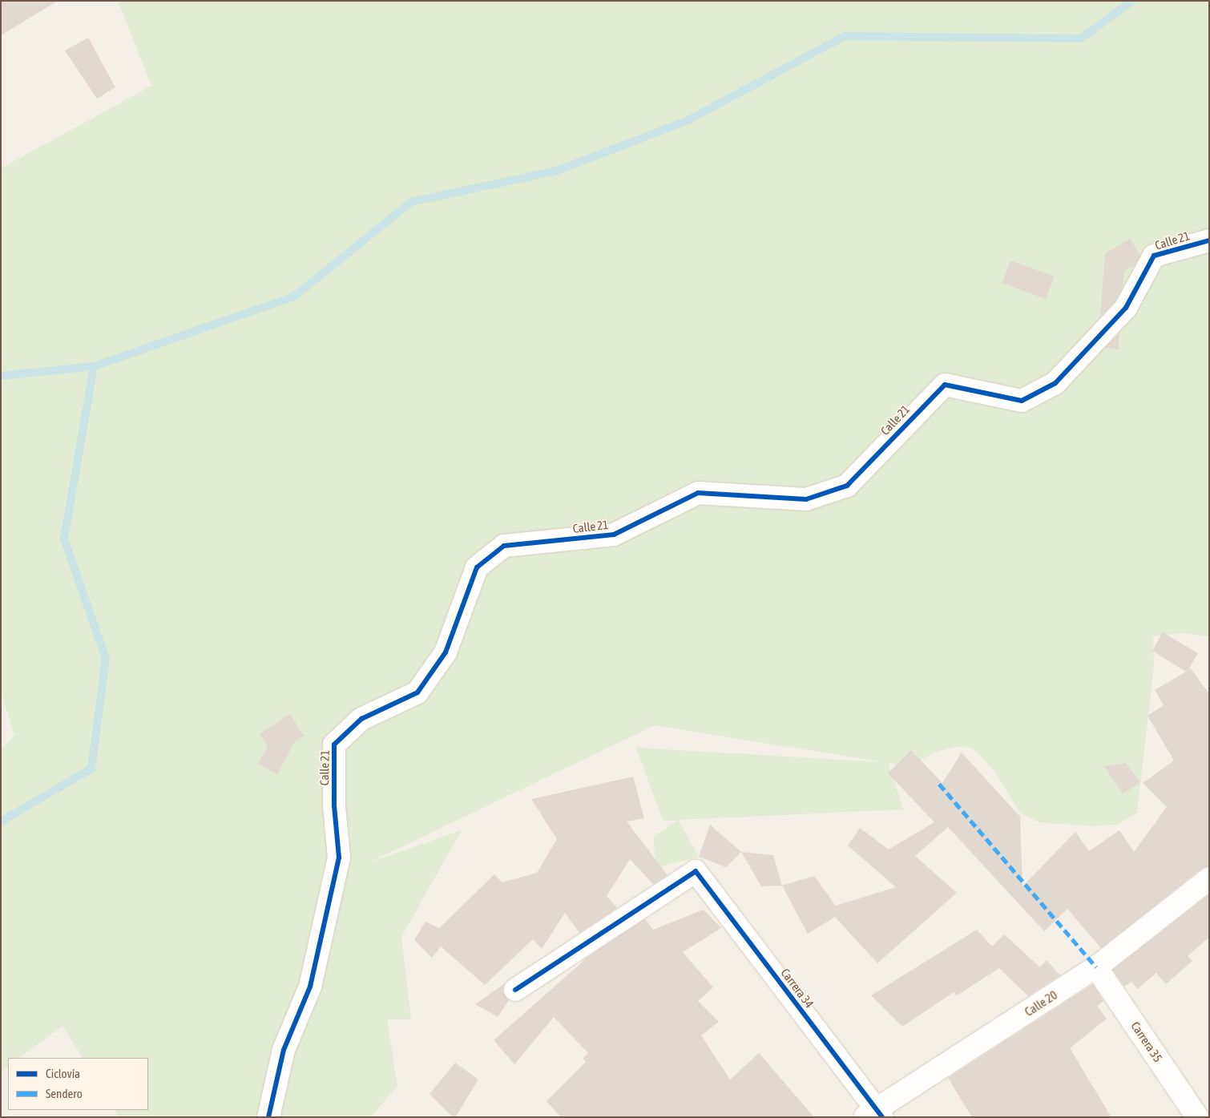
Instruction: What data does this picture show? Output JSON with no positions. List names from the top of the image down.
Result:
{
  "streets": {
    "street": [
      "Calle 21",
      "Carrera 34",
      "Calle 20",
      "Carrera 35"
    ]
  },
  "crossings": [
    ["Carrera 34", "Calle 20"],
    ["Calle 20", "Carrera 35"]
  ],
  "legend": ["Ciclovía", "Sendero"]
}
